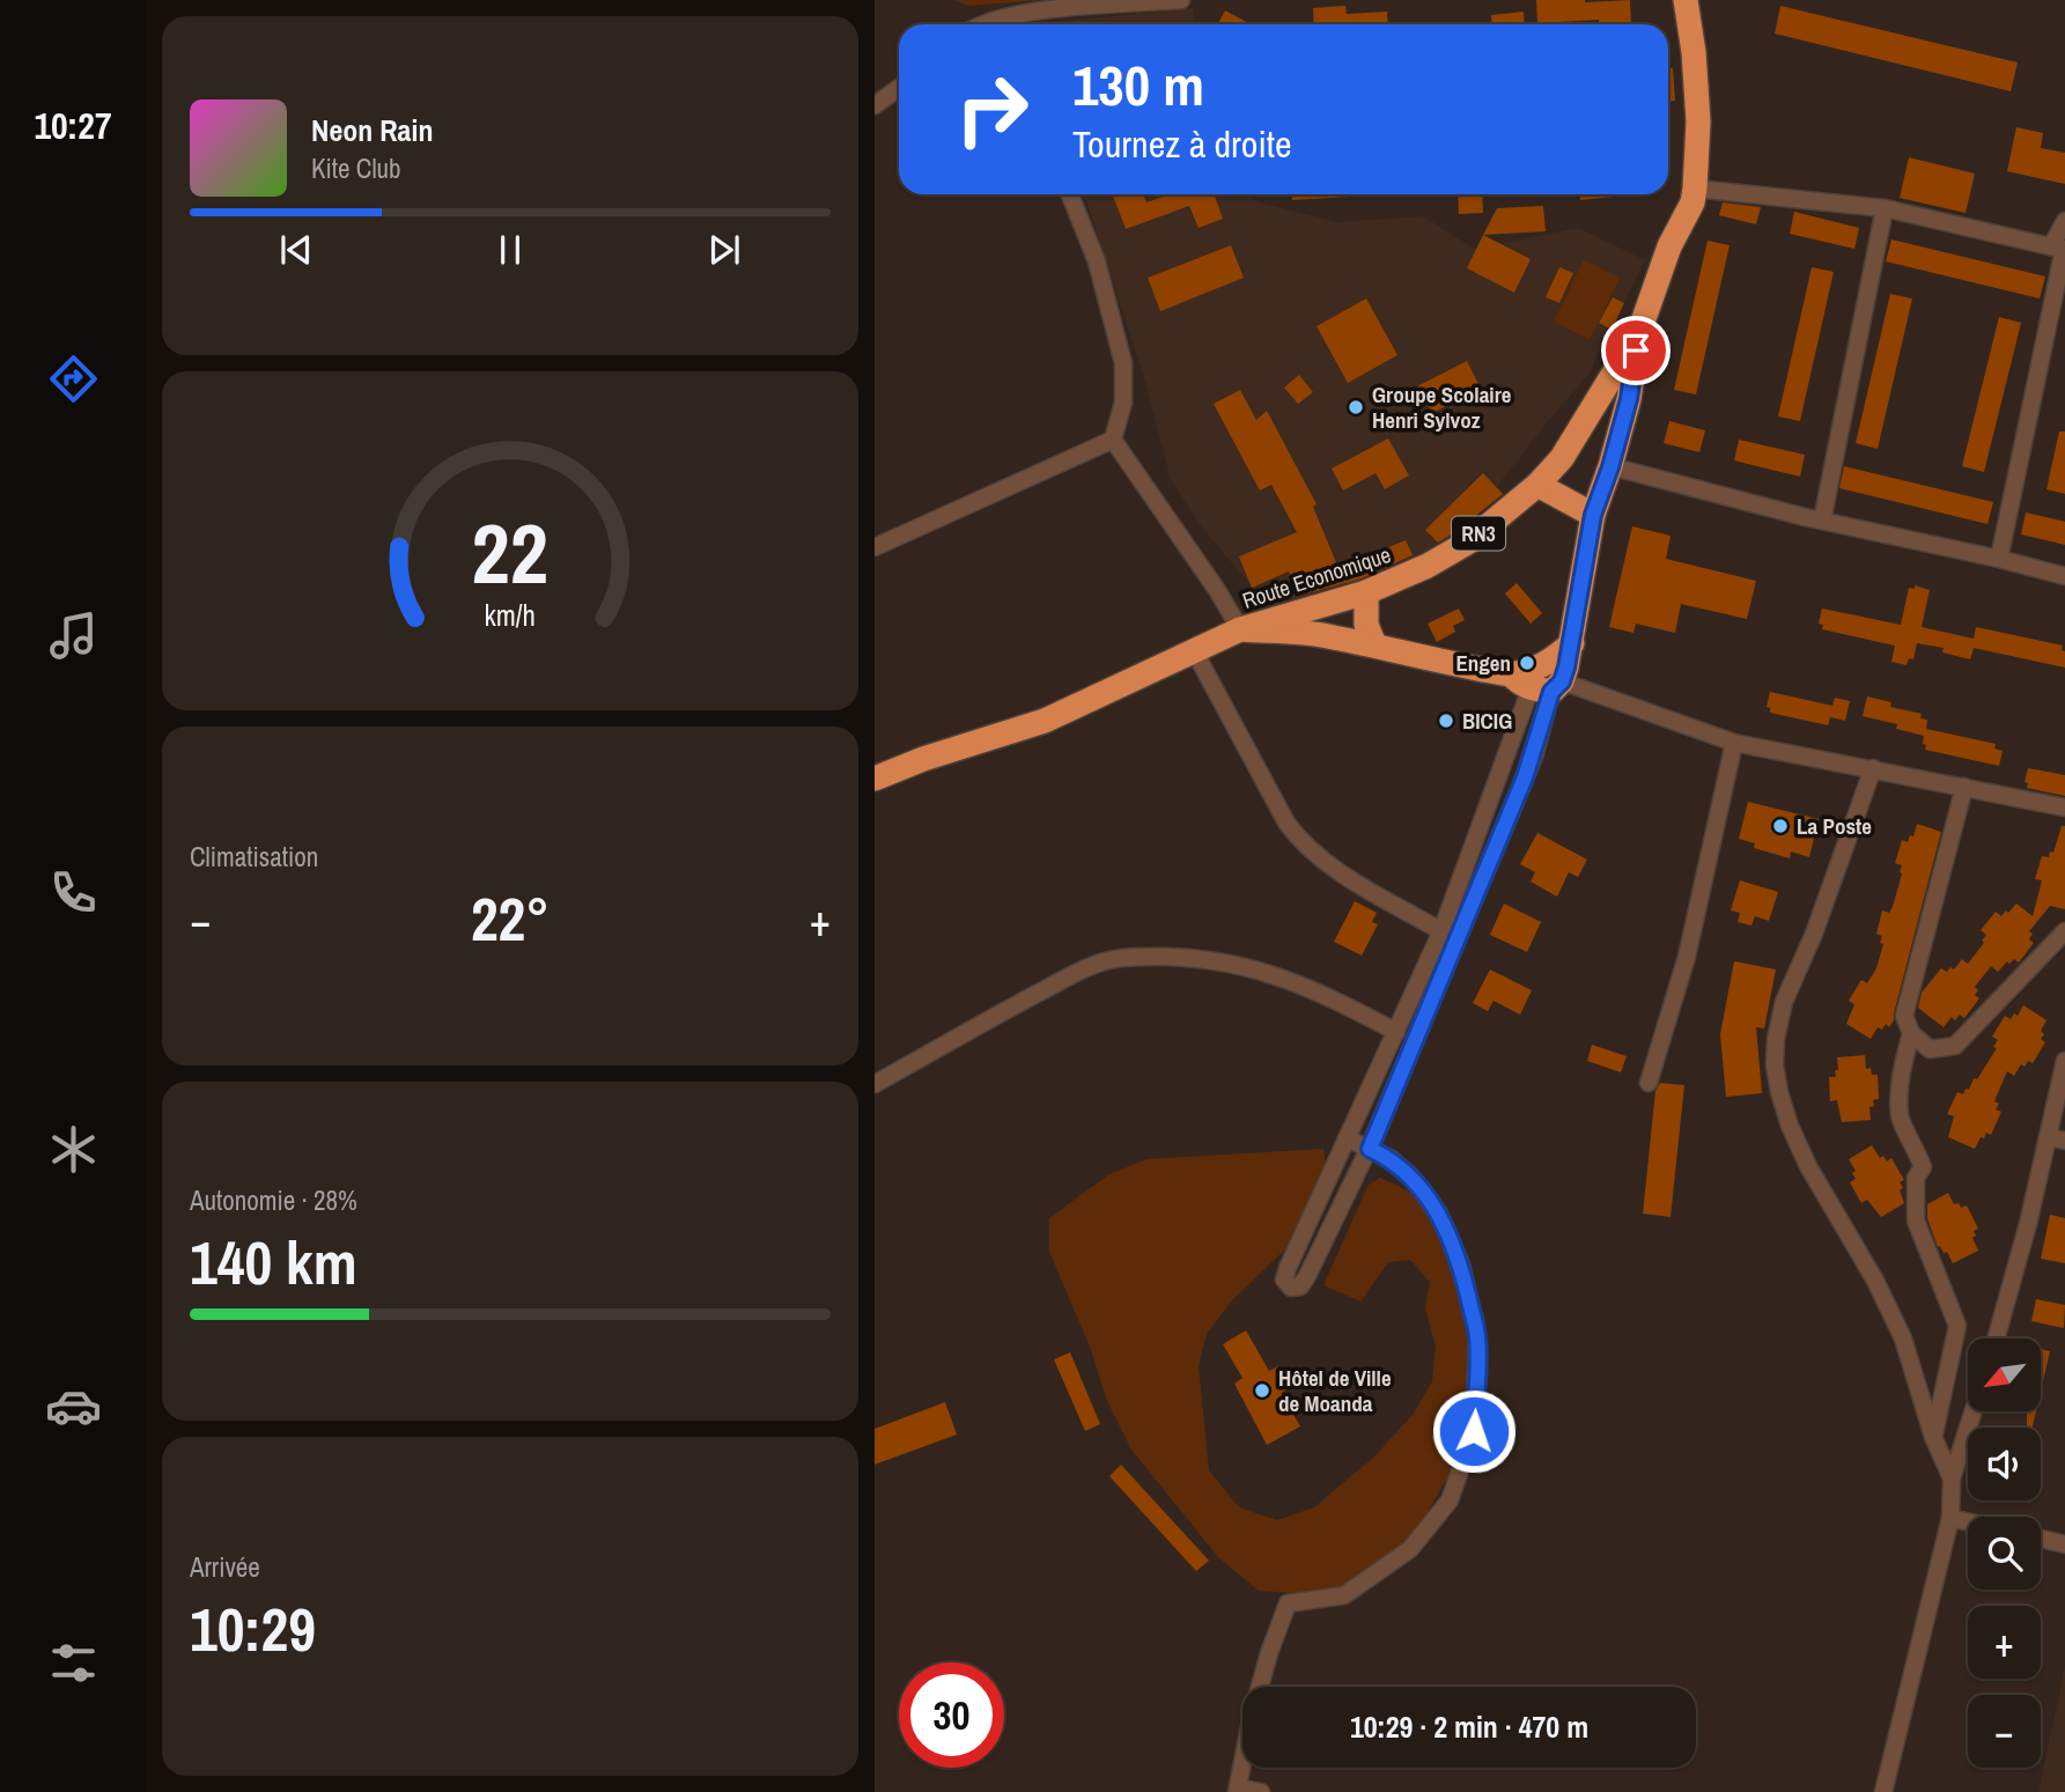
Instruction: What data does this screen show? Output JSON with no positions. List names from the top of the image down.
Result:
{
  "streets": {
    "highway": ["RN3", "Route Economique"]
  },
  "places": [
    "Groupe Scolaire Henri Sylvoz",
    "Engen",
    "BICIG",
    "La Poste",
    "Hôtel de Ville de Moanda"
  ],
  "north": "bottom left",
  "page": {
    "tabs": "10:27",
    "turn": ["130 m", "Tournez à droite"],
    "song": ["Neon Rain", "Kite Club"],
    "tile": [
      "Climatisation",
      ["Autonomie · 28%", "140 km"],
      ["Arrivée", "10:29"]
    ],
    "heat": ["−", "22°", "+"],
    "map_buttons": ["+", "−"],
    "limit": "30",
    "trip": "10:29 · 2 min · 470 m",
    "gauge": ["22", "km/h"]
  }
}
